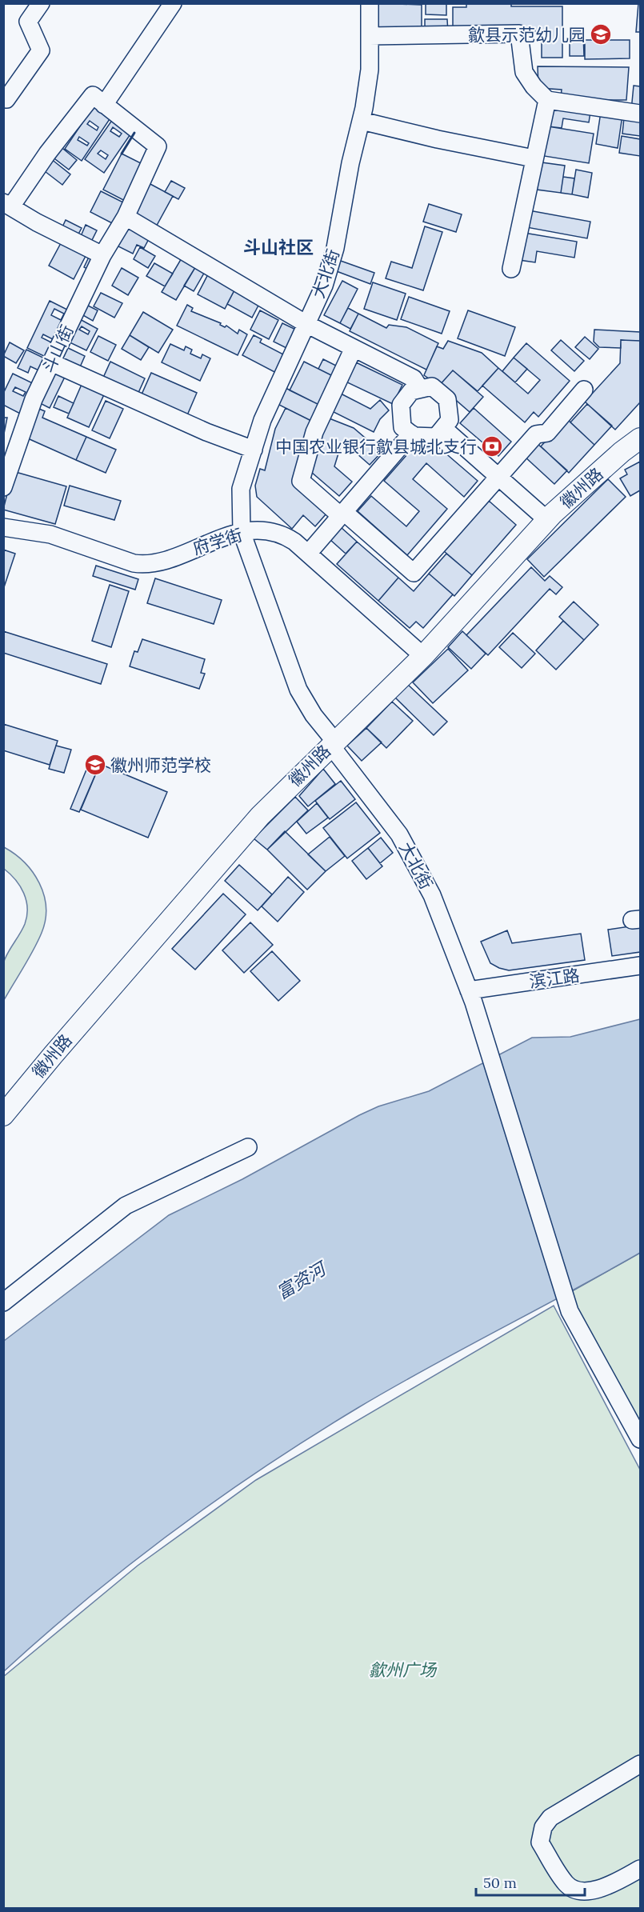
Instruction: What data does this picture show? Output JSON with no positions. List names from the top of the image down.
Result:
{
  "streets": {
    "main road": ["徽州路"],
    "street": [
      "大北街",
      "斗山街",
      "府学街",
      "滨江路"
    ]
  },
  "crossings": [
    ["大北街", "徽州路"],
    ["大北街", "府学街"],
    ["大北街", "滨江路"],
    ["徽州路", "府学街"]
  ],
  "districts": ["斗山社区"],
  "water": ["富资河"],
  "parks": ["歙州广场"],
  "places": {
    "school or university": ["歙县示范幼儿园", "徽州师范学校"],
    "bank": ["中国农业银行歙县城北支行"]
  },
  "scale_bar": "50 m"
}
